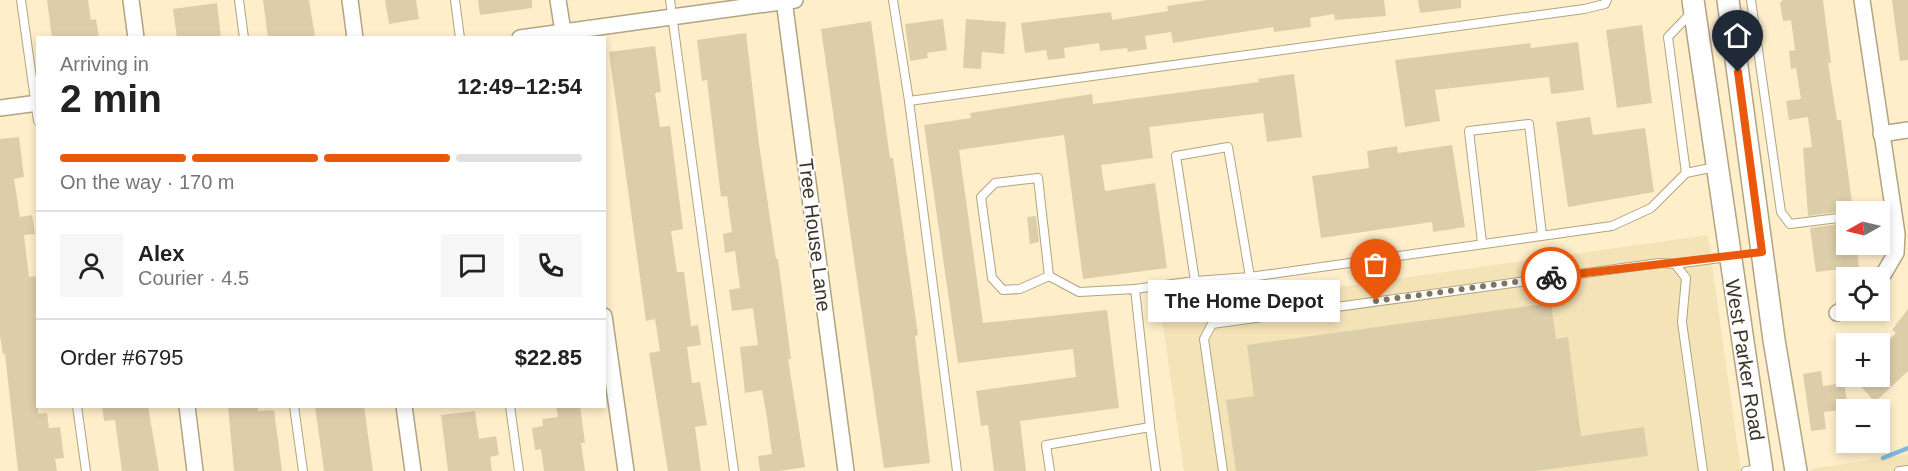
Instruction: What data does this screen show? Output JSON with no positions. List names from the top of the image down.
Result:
{
  "streets": {
    "main road": ["West Parker Road"],
    "street": ["Tree House Lane"]
  },
  "places": ["The Home Depot"],
  "north": "left",
  "page": {
    "heading": ["2 min", "Arriving in", "12:49–12:54"],
    "panel": [
      "Alex",
      "Courier · 4.5",
      "Order #6795",
      "$22.85"
    ],
    "bar": "On the way · 170 m",
    "map_buttons": ["+", "−"],
    "bubble": "The Home Depot"
  }
}
